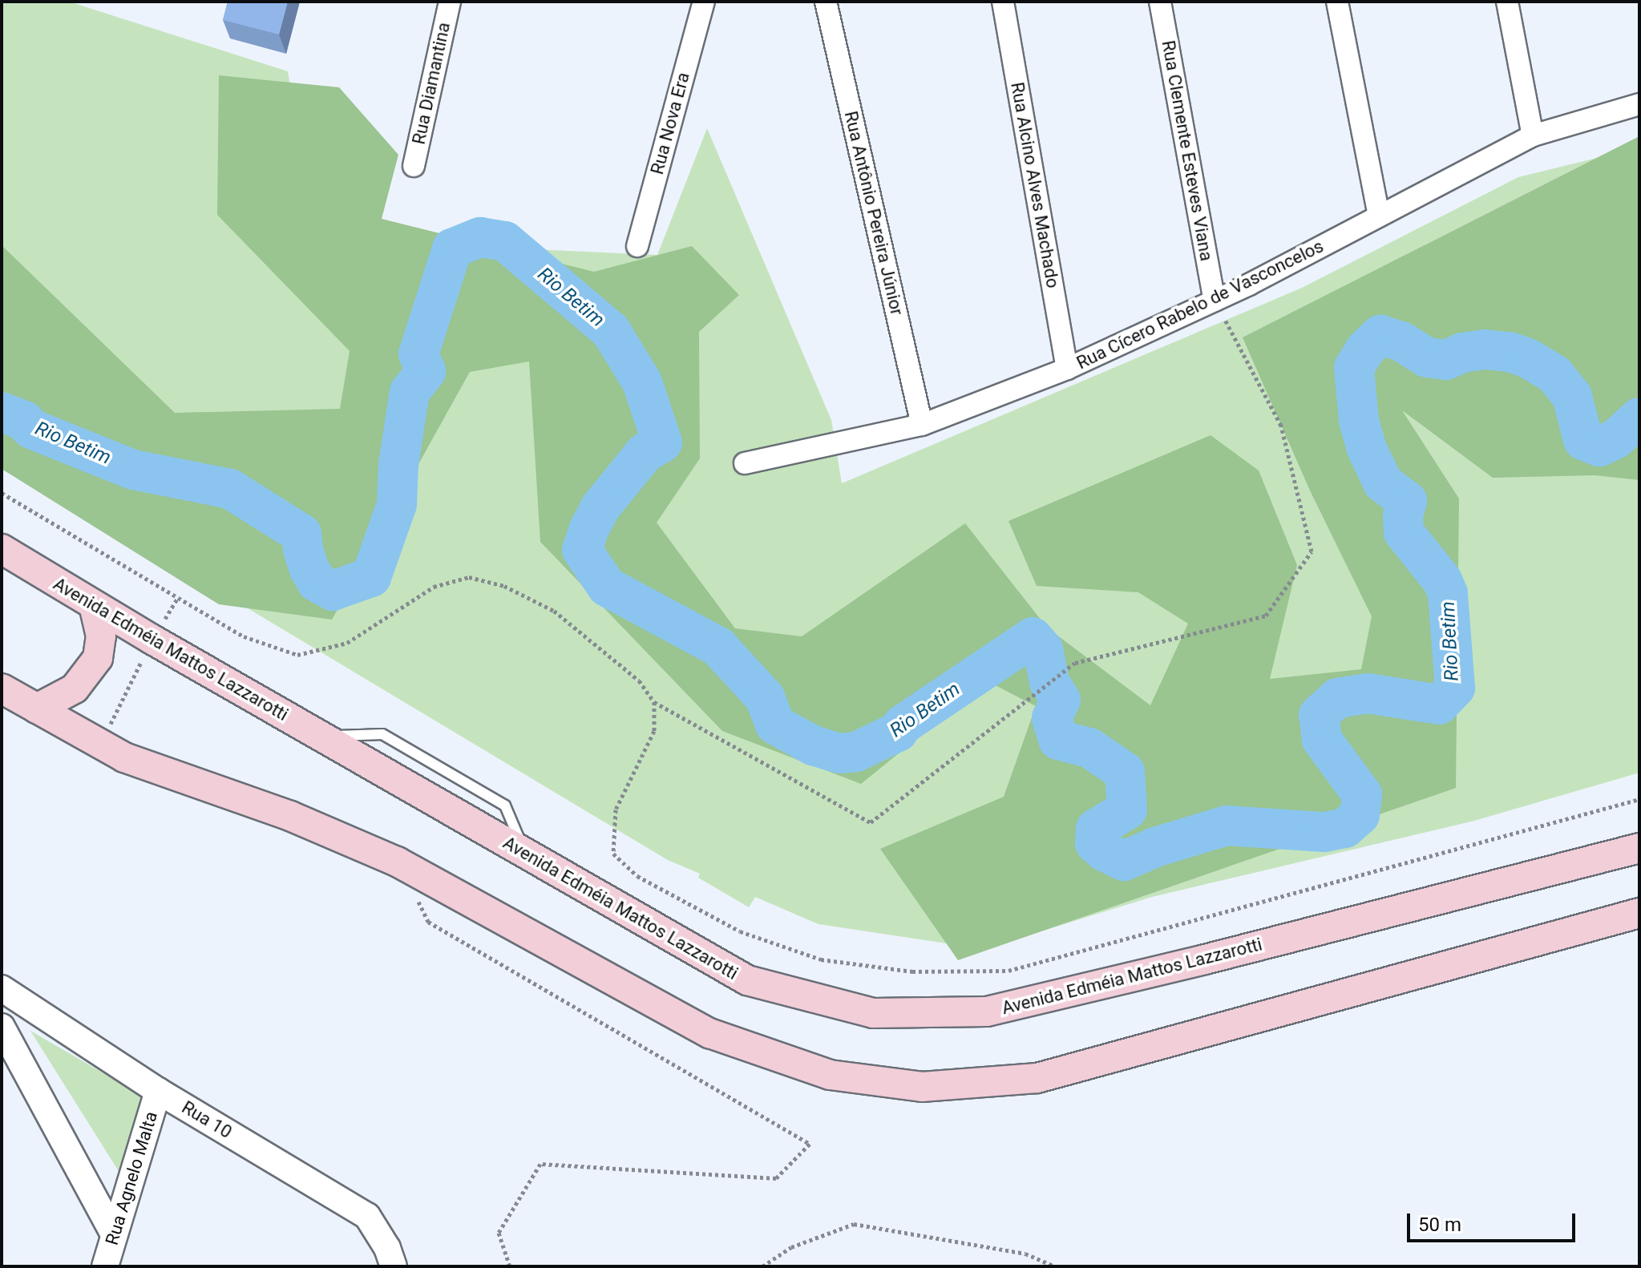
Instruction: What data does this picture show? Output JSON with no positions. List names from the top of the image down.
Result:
{
  "streets": {
    "main road": ["Avenida Edméia Mattos Lazzarotti"],
    "street": [
      "Rua Diamantina",
      "Rua Nova Era",
      "Rua Clemente Esteves Viana",
      "Rua Alcino Alves Machado",
      "Rua Antônio Pereira Júnior",
      "Rua Cícero Rabelo de Vasconcelos",
      "Rua 10",
      "Rua Agnelo Malta"
    ]
  },
  "crossings": [
    ["Rua Clemente Esteves Viana", "Rua Cícero Rabelo de Vasconcelos"],
    ["Rua Alcino Alves Machado", "Rua Cícero Rabelo de Vasconcelos"],
    ["Rua Antônio Pereira Júnior", "Rua Cícero Rabelo de Vasconcelos"],
    ["Rua 10", "Rua Agnelo Malta"]
  ],
  "water": ["Rio Betim"],
  "scale_bar": "50 m"
}
